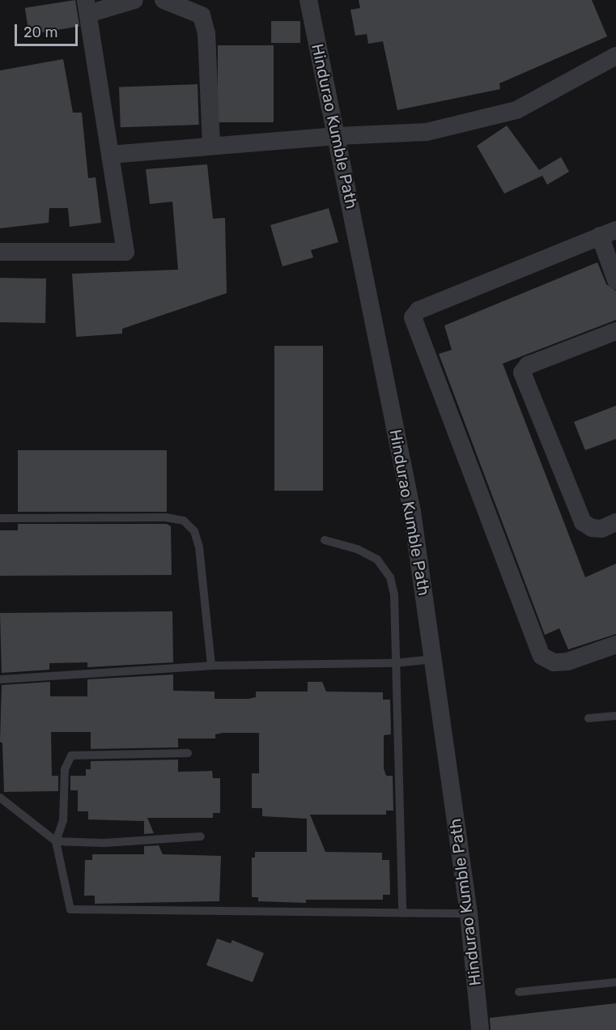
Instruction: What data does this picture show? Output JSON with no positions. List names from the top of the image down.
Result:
{
  "streets": {
    "street": ["Hindurao Kumble Path"]
  },
  "scale_bar": "20 m"
}
